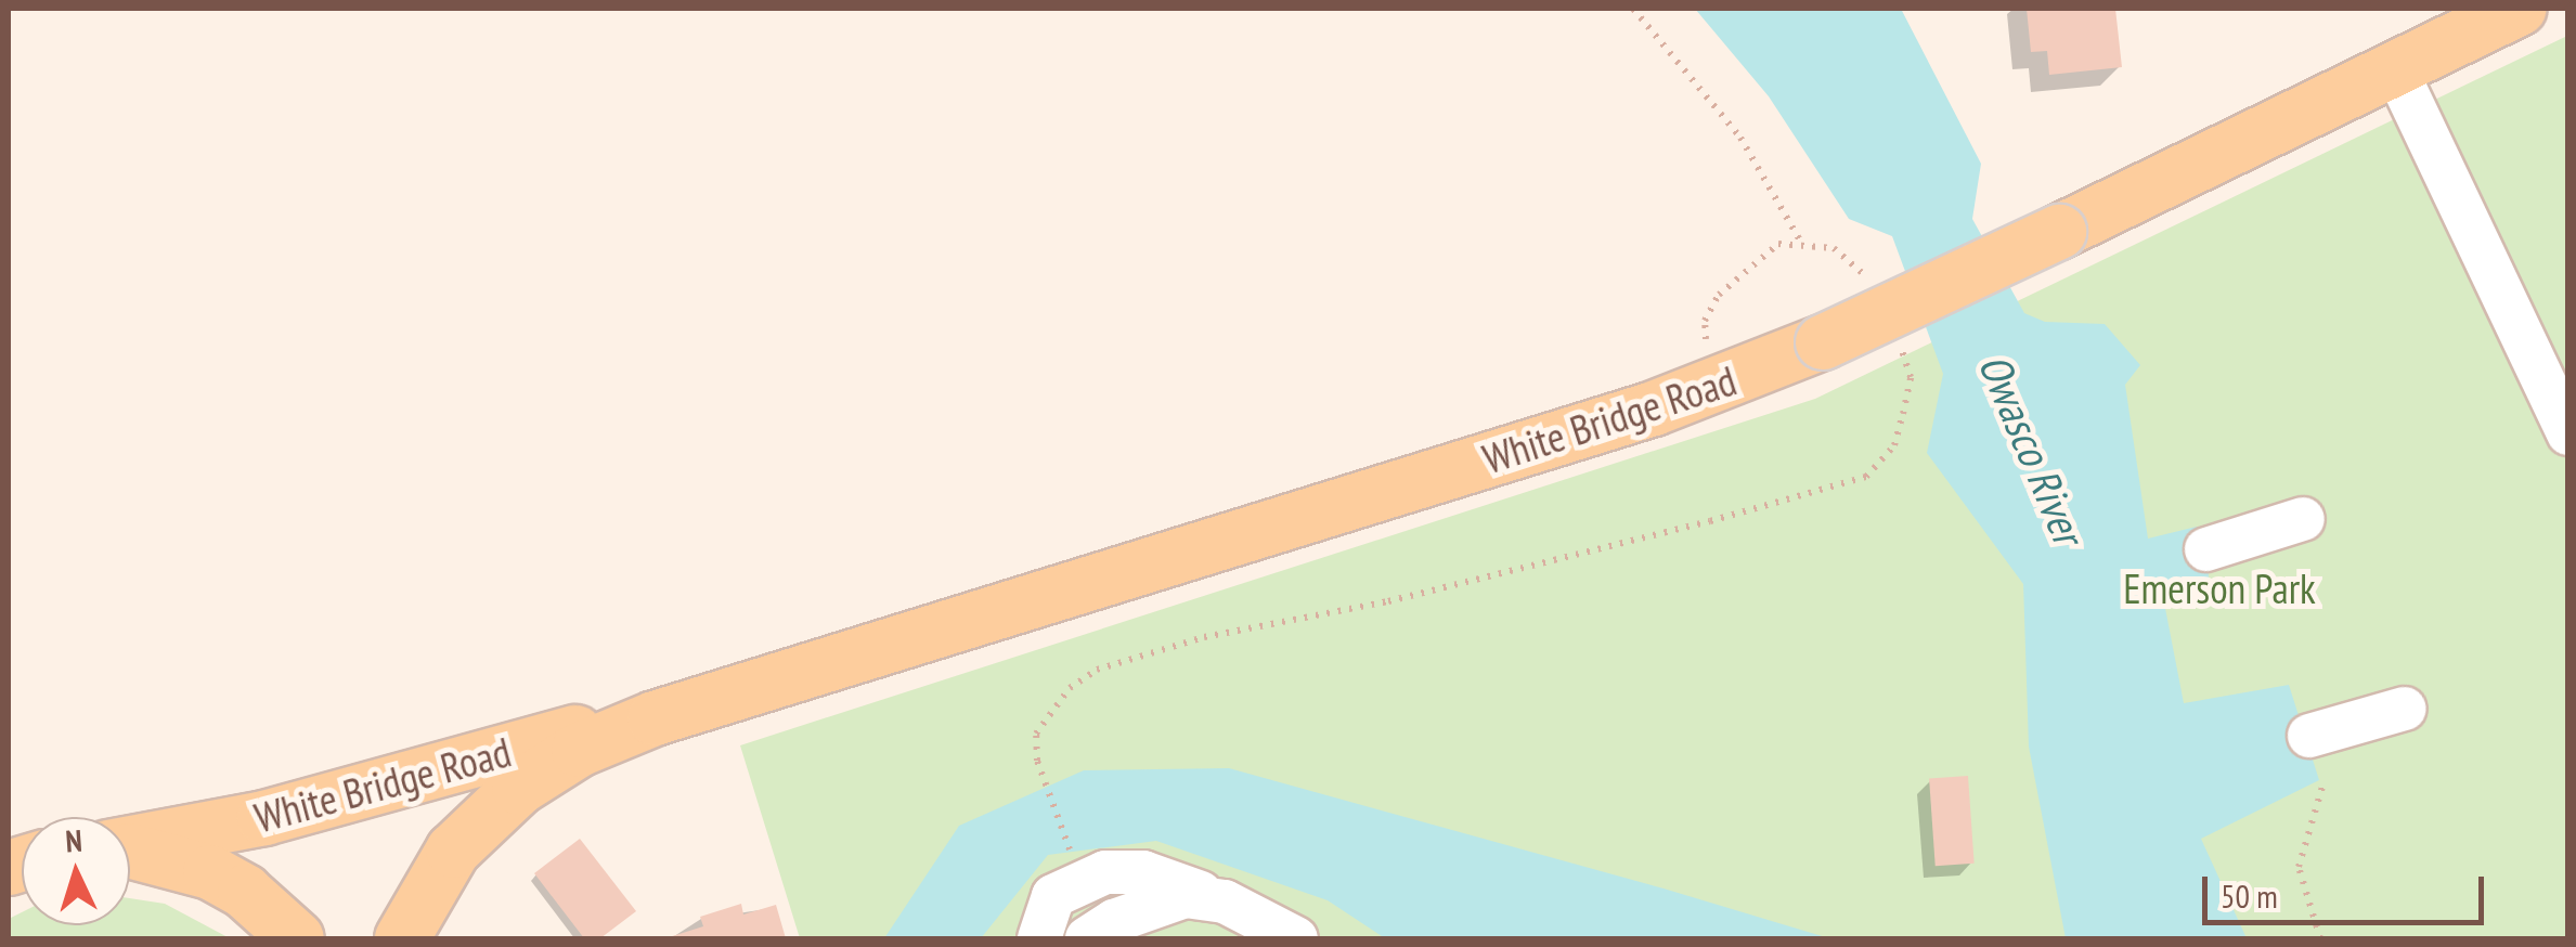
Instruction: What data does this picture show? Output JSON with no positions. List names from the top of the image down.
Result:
{
  "streets": {
    "main road": ["White Bridge Road"]
  },
  "water": ["Owasco River"],
  "parks": ["Emerson Park"],
  "scale_bar": "50 m",
  "north": "top"
}
